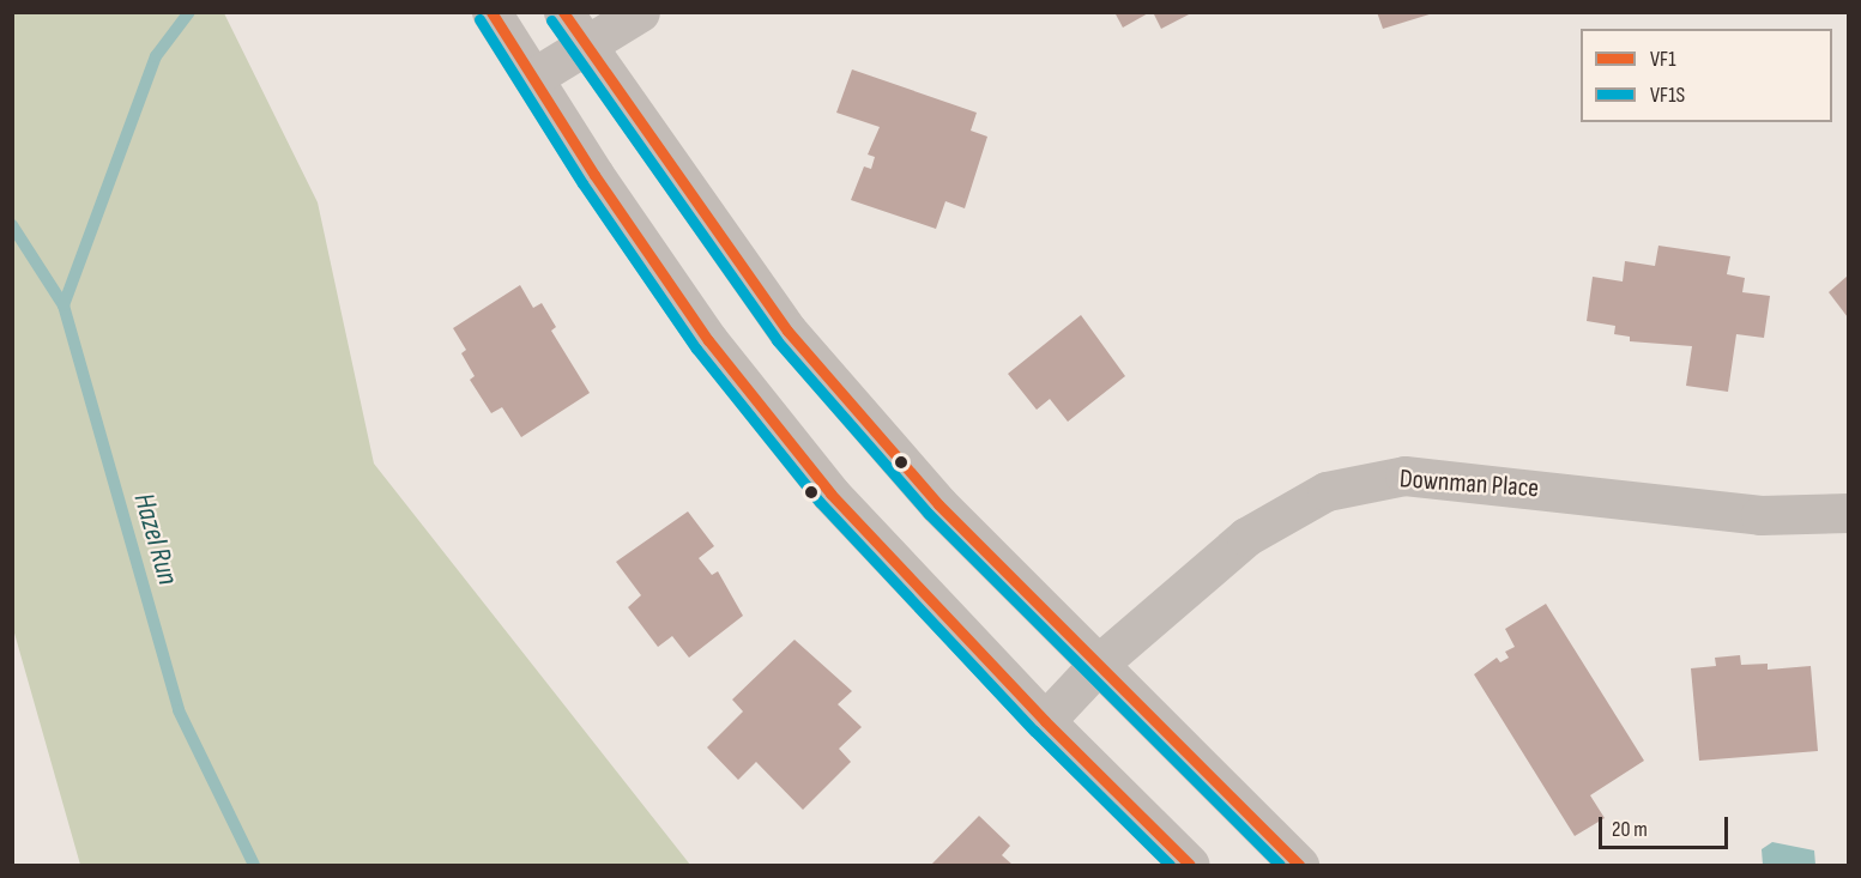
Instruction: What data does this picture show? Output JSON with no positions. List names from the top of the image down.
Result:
{
  "streets": {
    "street": ["Downman Place"]
  },
  "water": ["Hazel Run"],
  "lines": ["transit line VF1", "transit line VF1S"],
  "legend": ["VF1", "VF1S"],
  "scale_bar": "20 m"
}
